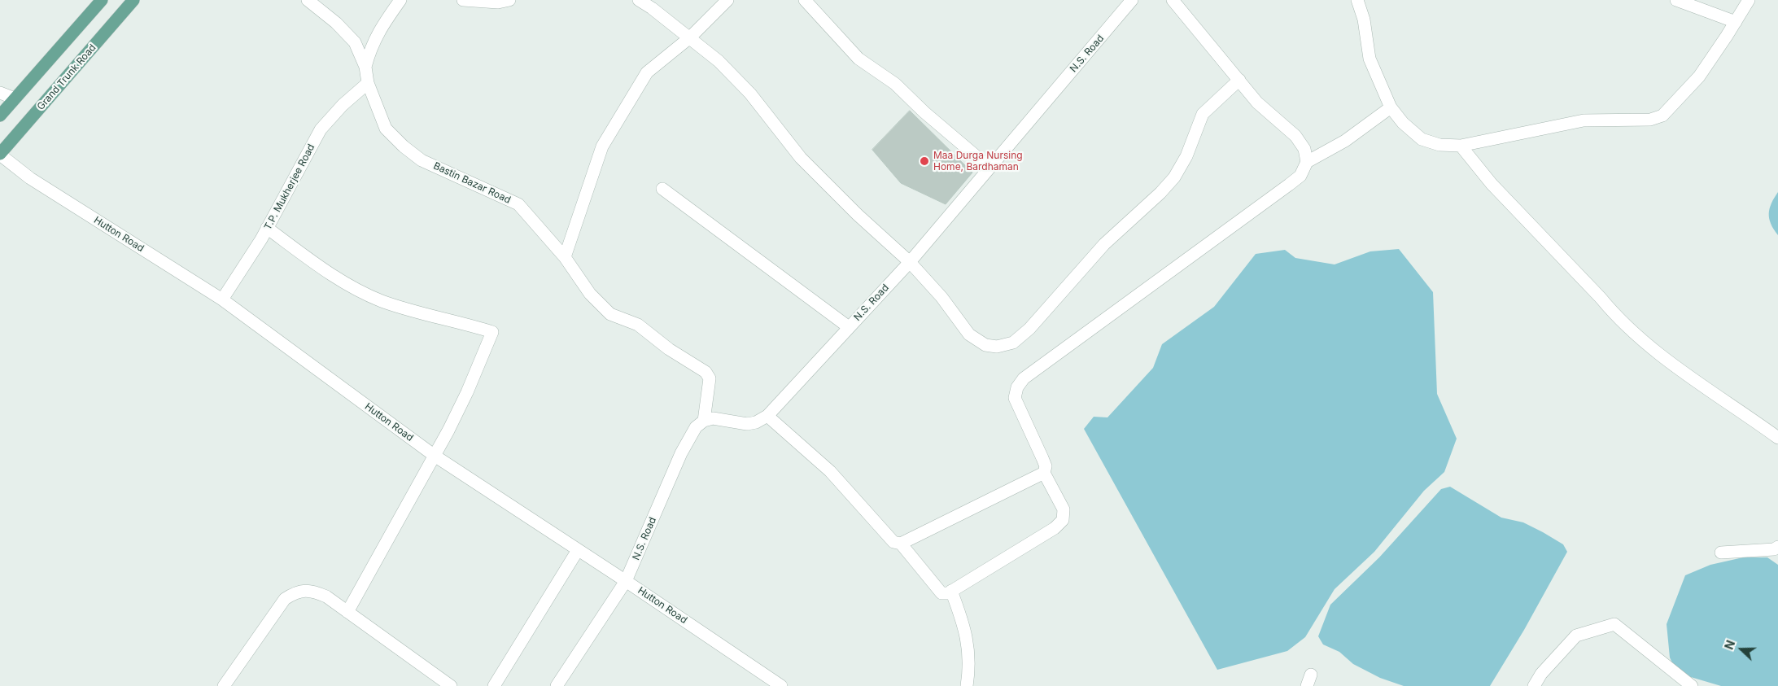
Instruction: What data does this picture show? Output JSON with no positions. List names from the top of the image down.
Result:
{
  "streets": {
    "main road": ["Grand Trunk Road"],
    "street": [
      "N.S. Road",
      "Bastin Bazar Road",
      "T.P. Mukherjee Road",
      "Hutton Road"
    ]
  },
  "crossings": [
    ["N.S. Road", "Bastin Bazar Road"],
    ["N.S. Road", "Hutton Road"],
    ["Grand Trunk Road", "Hutton Road"],
    ["Bastin Bazar Road", "T.P. Mukherjee Road"],
    ["T.P. Mukherjee Road", "Hutton Road"]
  ],
  "places": ["Maa Durga Nursing Home, Bardhaman"],
  "north": "left"
}
